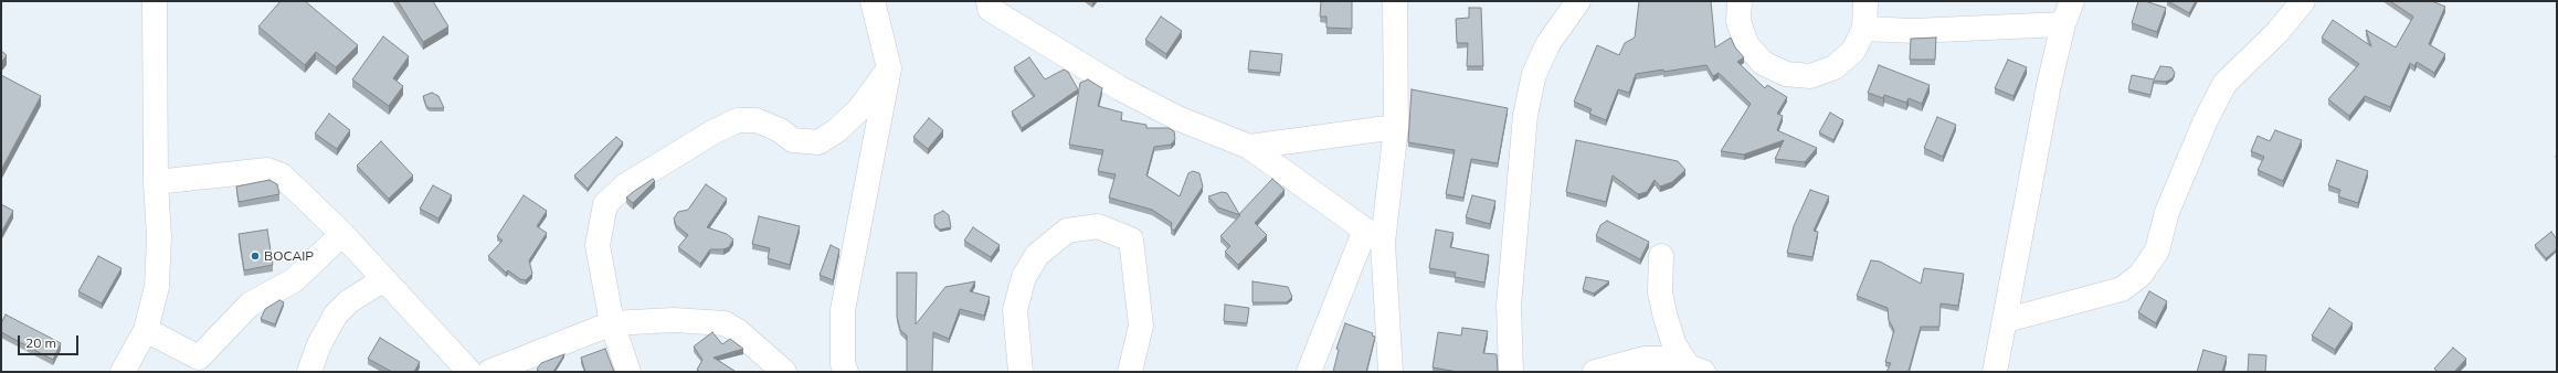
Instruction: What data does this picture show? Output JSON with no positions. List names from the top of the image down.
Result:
{
  "places": ["BOCAIP"],
  "scale_bar": "20 m"
}
